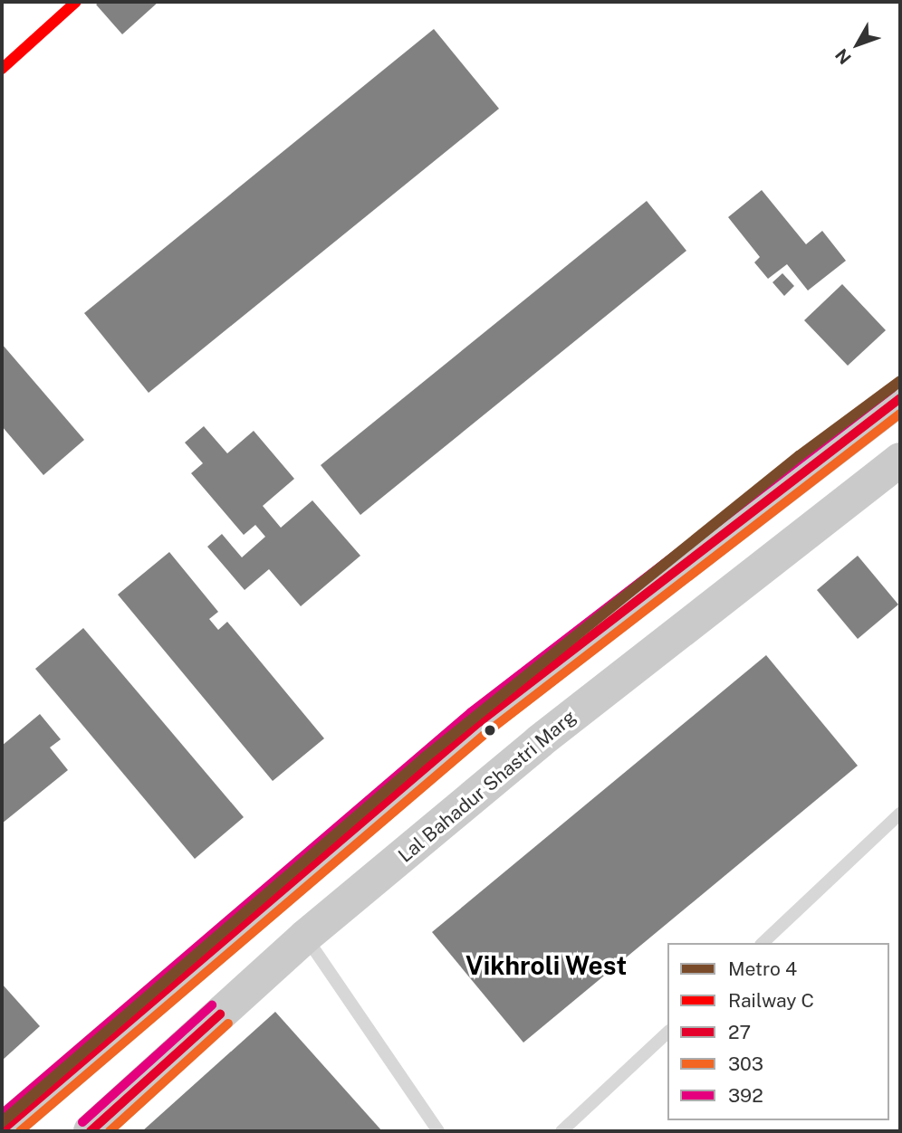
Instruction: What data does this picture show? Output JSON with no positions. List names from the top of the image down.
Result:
{
  "streets": {
    "main road": ["Lal Bahadur Shastri Marg"]
  },
  "districts": ["Vikhroli West"],
  "lines": [
    "rail line C",
    "metro line 4",
    "transit line 392",
    "transit line 27",
    "transit line 303"
  ],
  "legend": [
    "Metro 4",
    "Railway C",
    "27",
    "303",
    "392"
  ],
  "north": "bottom left"
}
